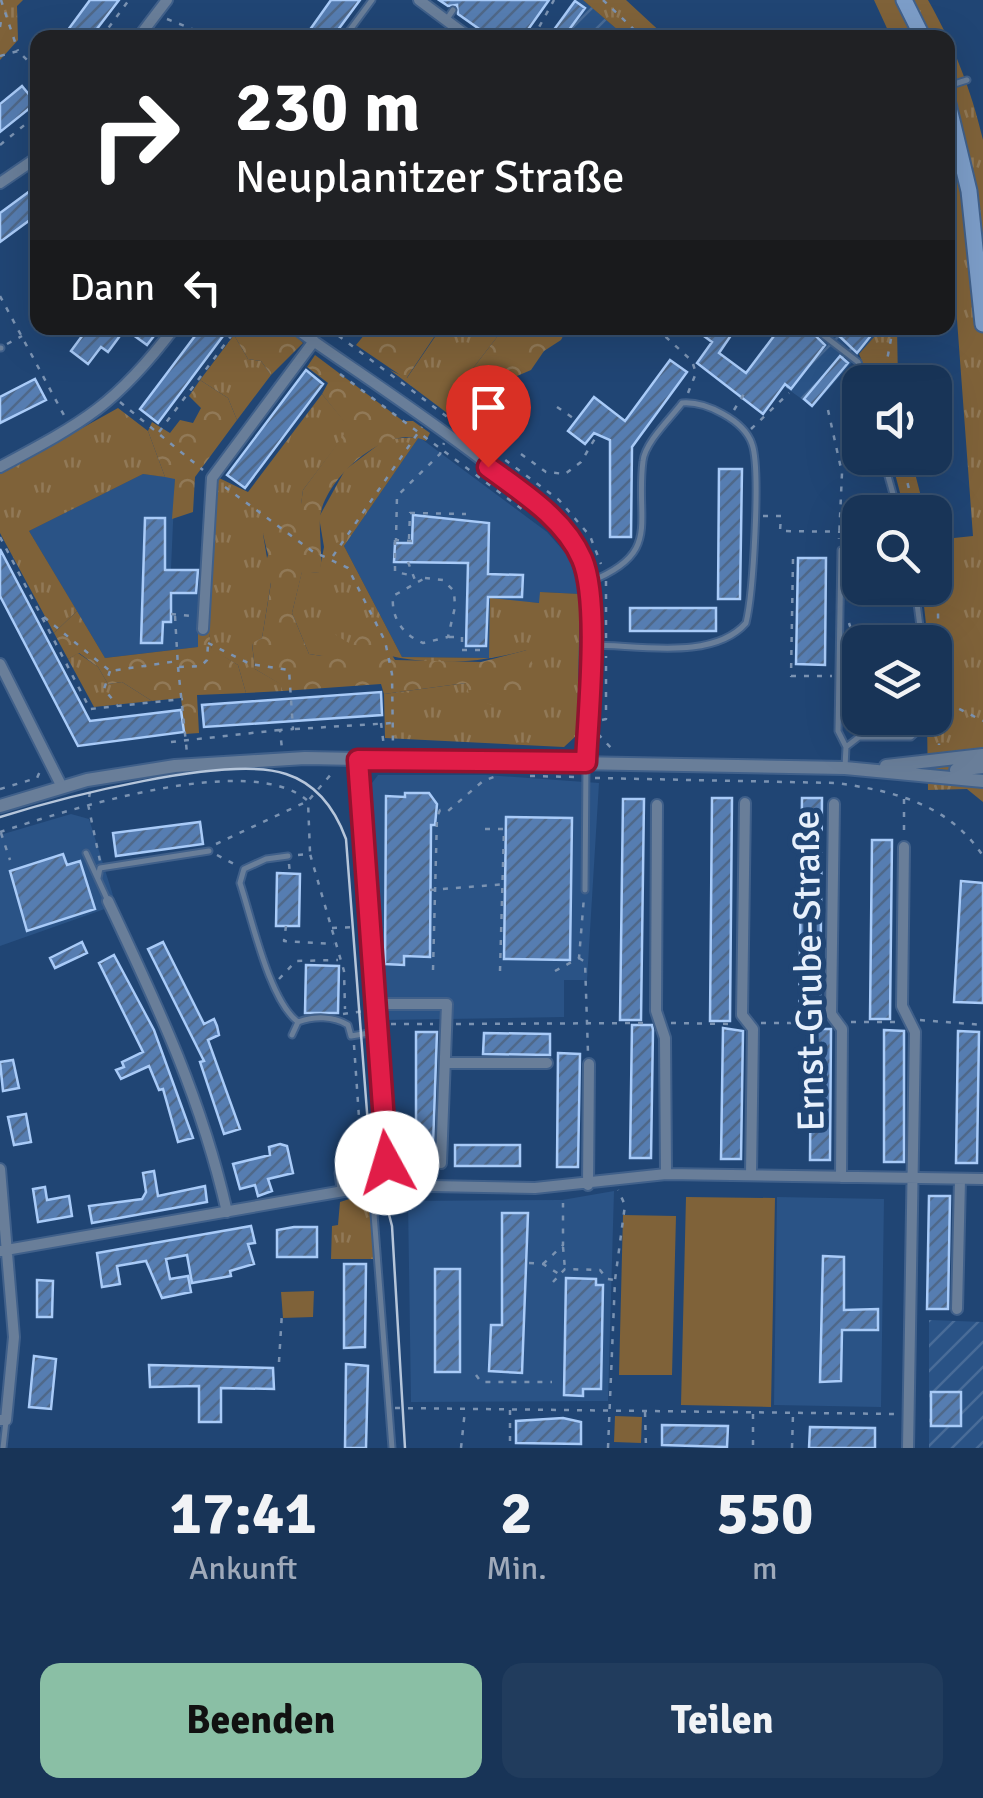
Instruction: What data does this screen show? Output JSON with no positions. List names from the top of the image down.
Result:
{
  "streets": {
    "street": ["Ernst-Grube-Straße"]
  },
  "page": {
    "turn": ["230 m", "Neuplanitzer Straße"],
    "then": "Dann",
    "eta": [
      "17:41",
      "Ankunft",
      "2",
      "Min.",
      "550",
      "m"
    ],
    "buttons": ["Beenden", "Teilen"]
  }
}
